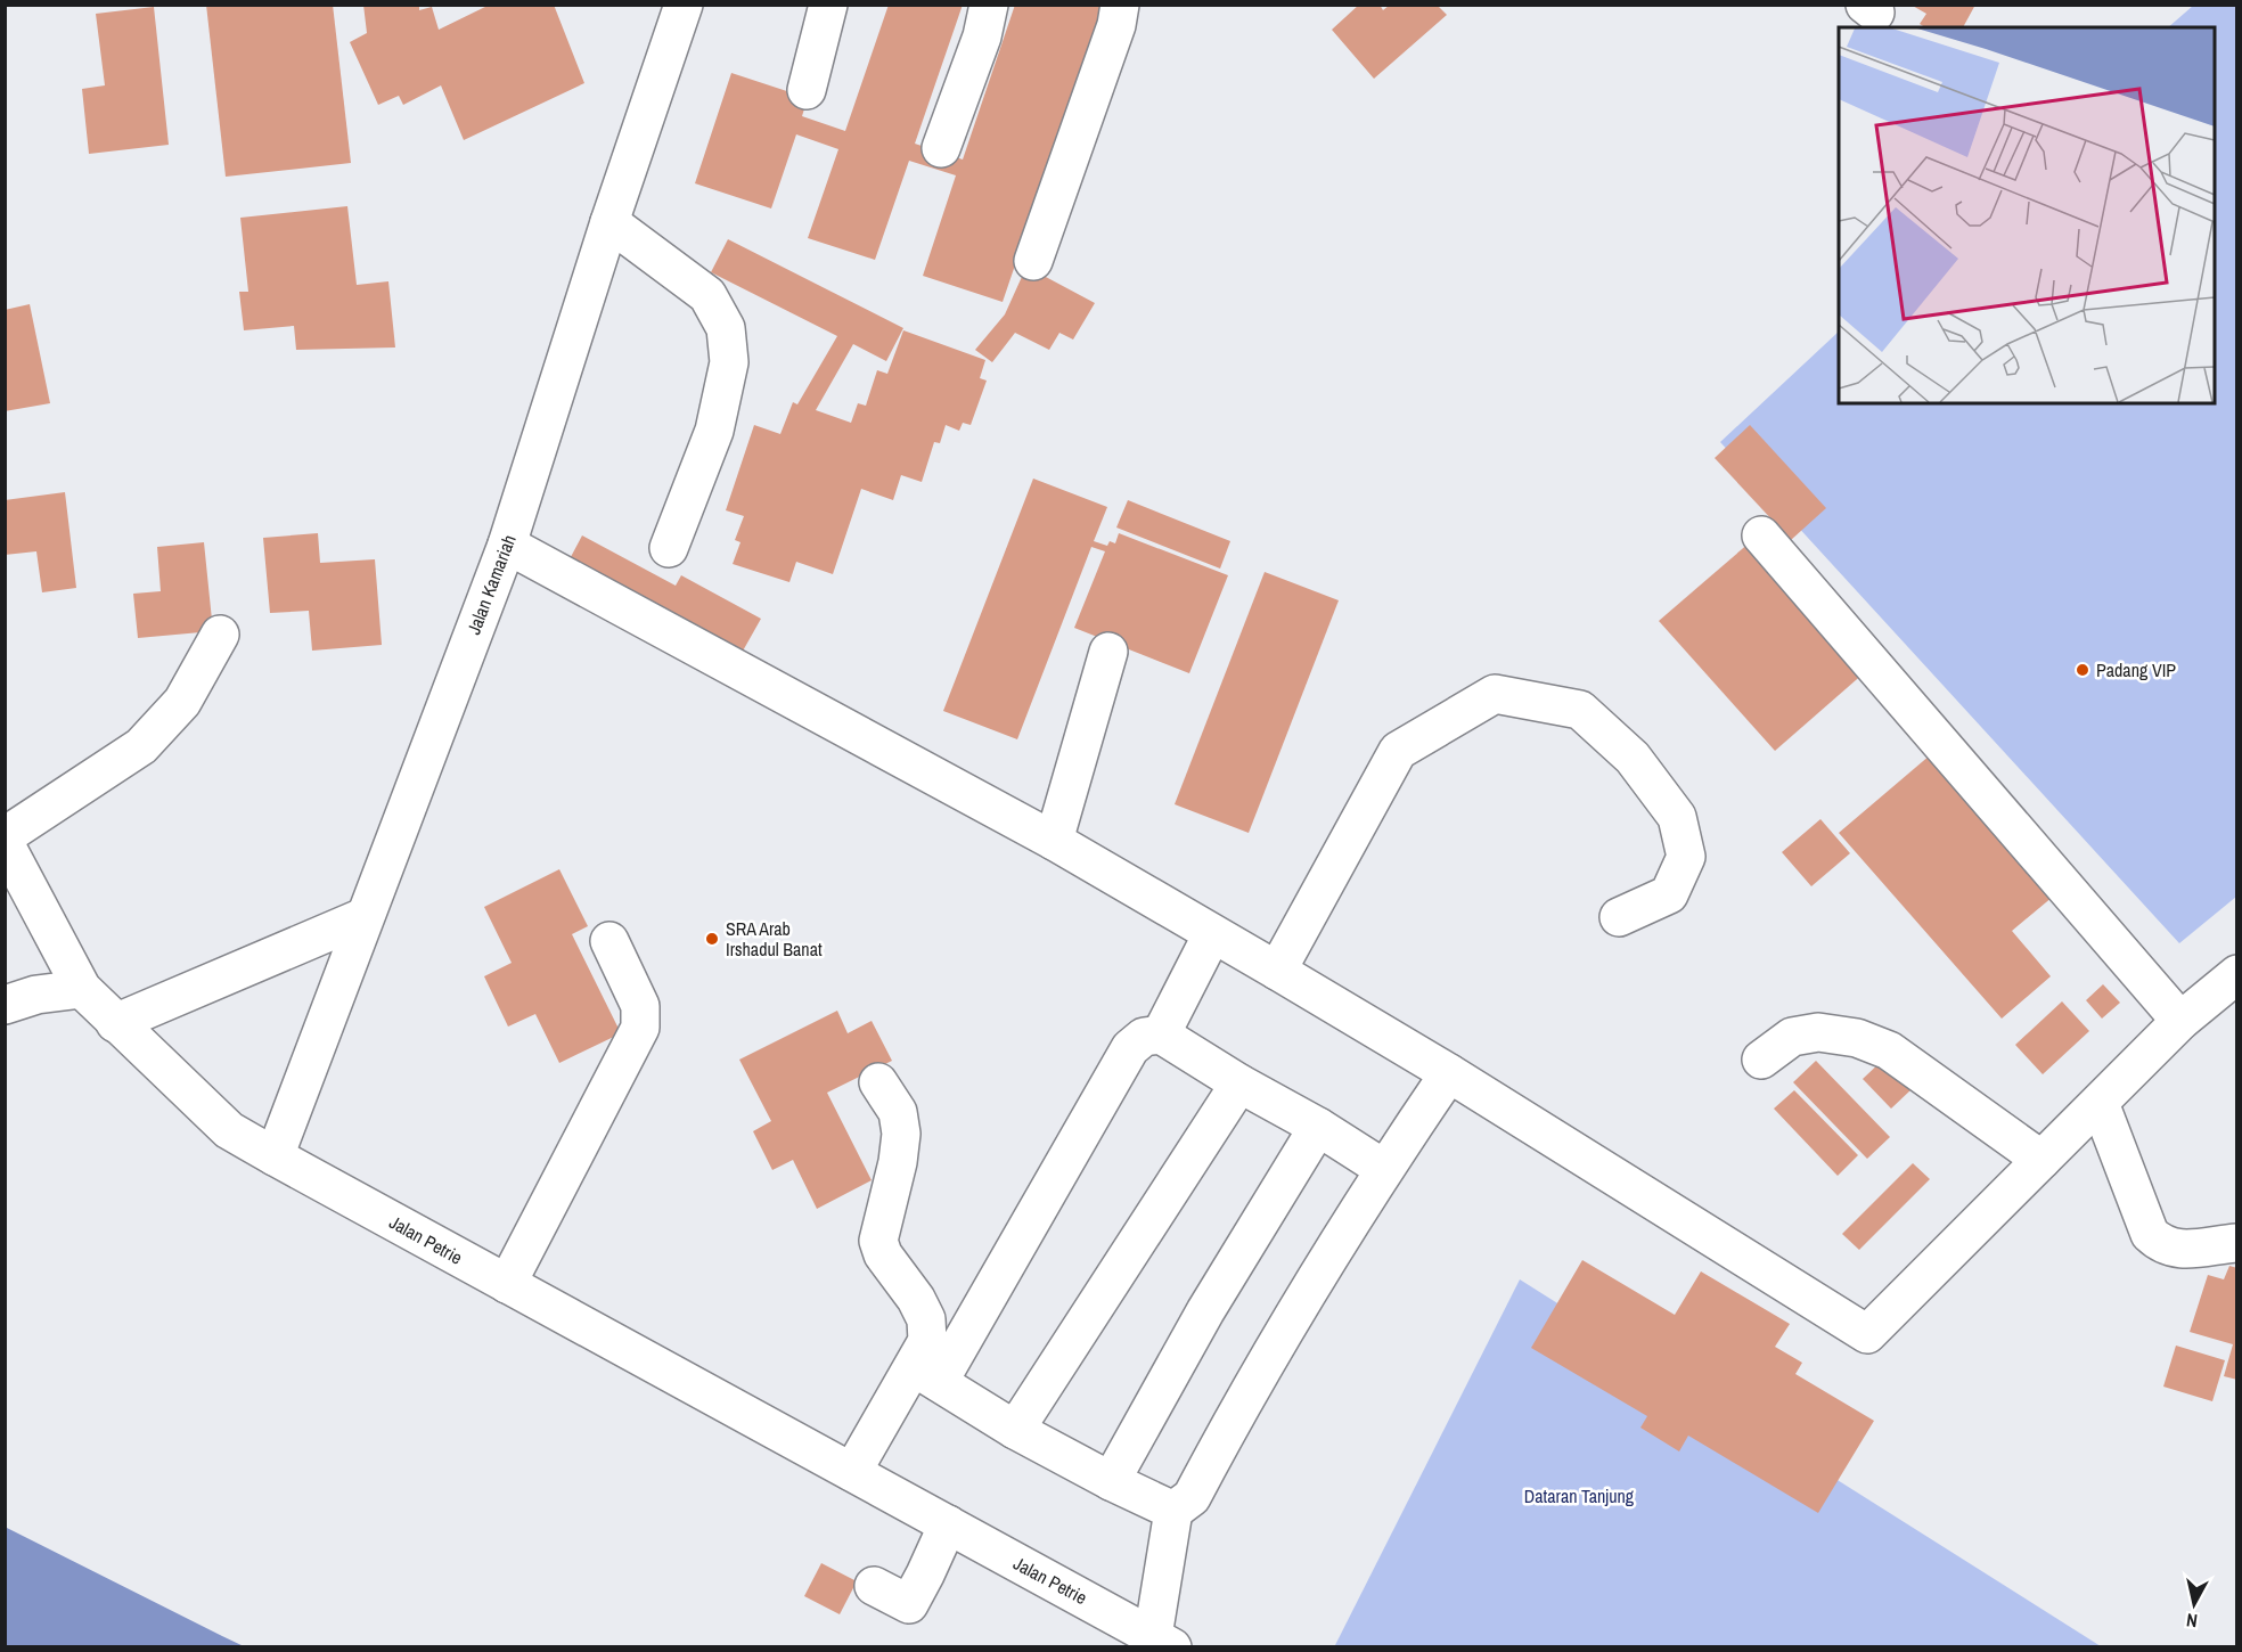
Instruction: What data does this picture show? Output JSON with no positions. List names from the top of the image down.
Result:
{
  "streets": {
    "street": ["Jalan Kamariah", "Jalan Petrie"]
  },
  "crossings": [
    ["Jalan Kamariah", "Jalan Petrie"]
  ],
  "parks": ["Dataran Tanjung"],
  "places": ["Padang VIP", "SRA Arab Irshadul Banat"],
  "north": "bottom"
}
